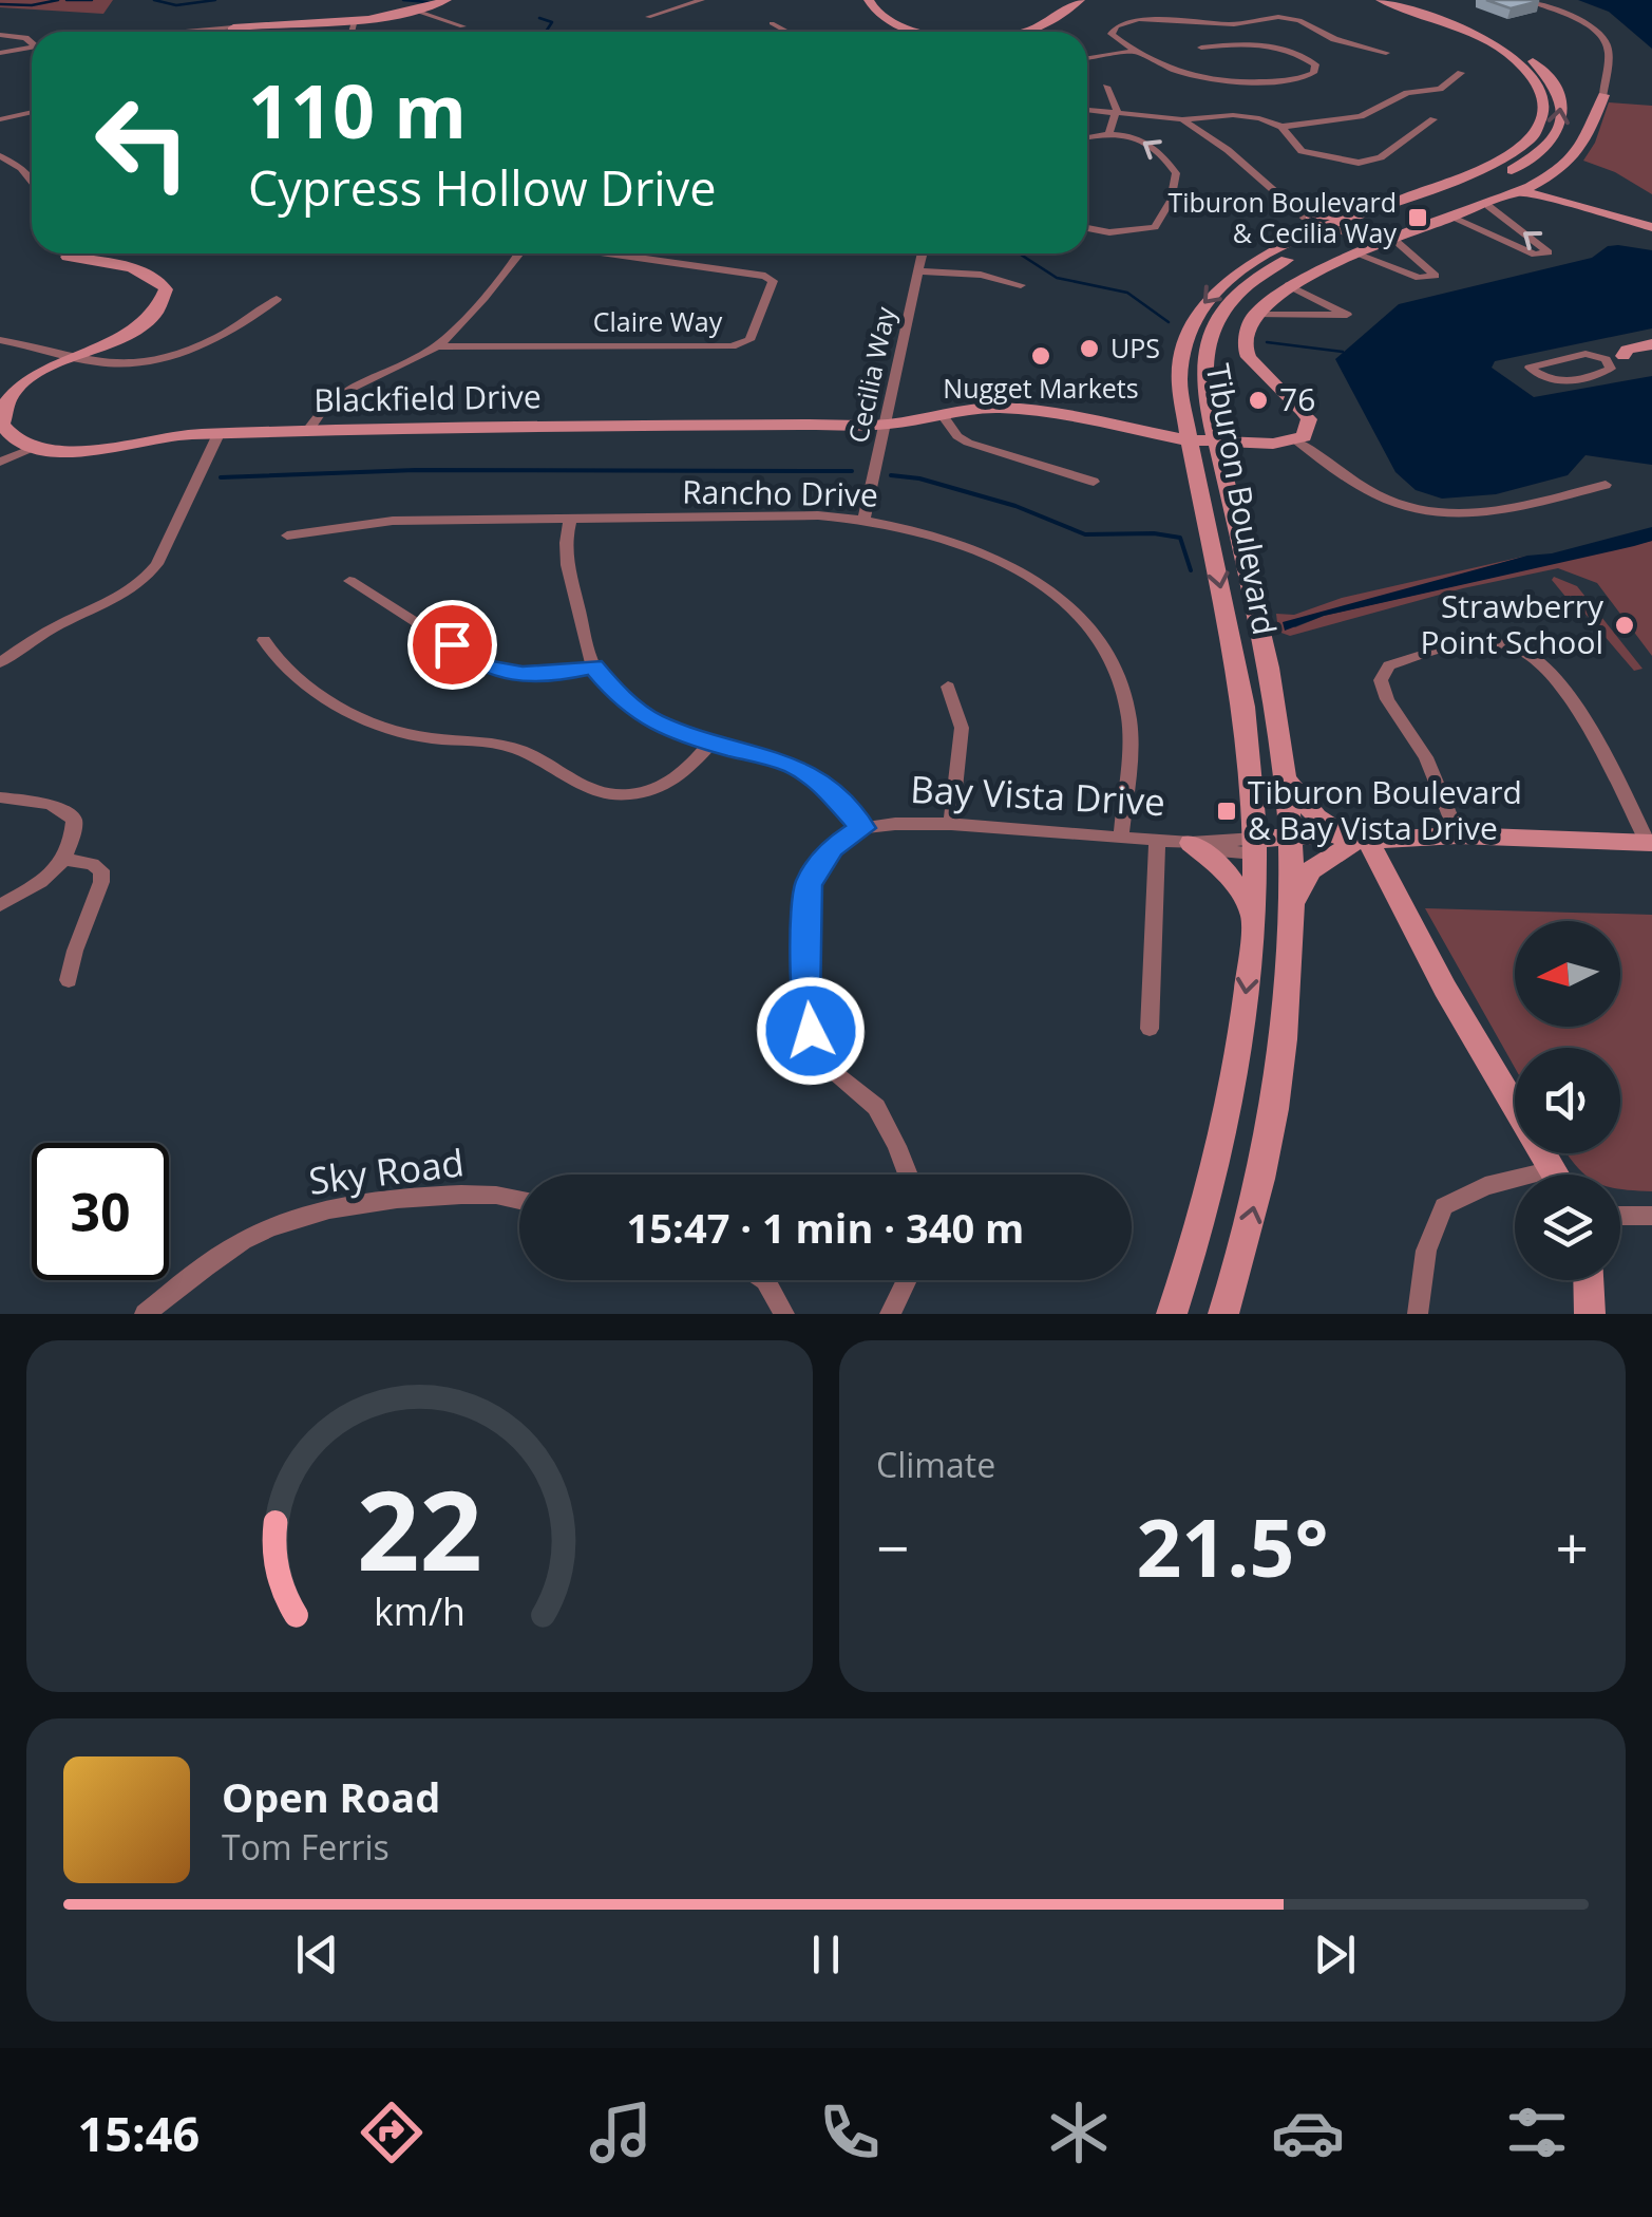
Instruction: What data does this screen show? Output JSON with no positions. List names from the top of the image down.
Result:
{
  "streets": {
    "main road": ["Blackfield Drive", "Tiburon Boulevard"],
    "street": [
      "Claire Way",
      "Cecilia Way",
      "Rancho Drive",
      "Bay Vista Drive",
      "Sky Road"
    ]
  },
  "crossings": [
    ["Cecilia Way", "Blackfield Drive"],
    ["Cecilia Way", "Rancho Drive"],
    ["Blackfield Drive", "Tiburon Boulevard"],
    ["Rancho Drive", "Bay Vista Drive"],
    ["Tiburon Boulevard", "Bay Vista Drive"]
  ],
  "places": {
    "transit": ["Tiburon Boulevard & Cecilia Way", "Tiburon Boulevard & Bay Vista Drive"],
    "other": [
      "UPS",
      "Nugget Markets",
      "76",
      "Strawberry Point School"
    ]
  },
  "north": "left",
  "page": {
    "turn": ["110 m", "Cypress Hollow Drive"],
    "limit": "30",
    "trip": "15:47 · 1 min · 340 m",
    "tile": "Climate",
    "heat": ["−", "21.5°", "+"],
    "song": ["Open Road", "Tom Ferris"],
    "tabs": "15:46",
    "gauge": ["22", "km/h"]
  }
}
